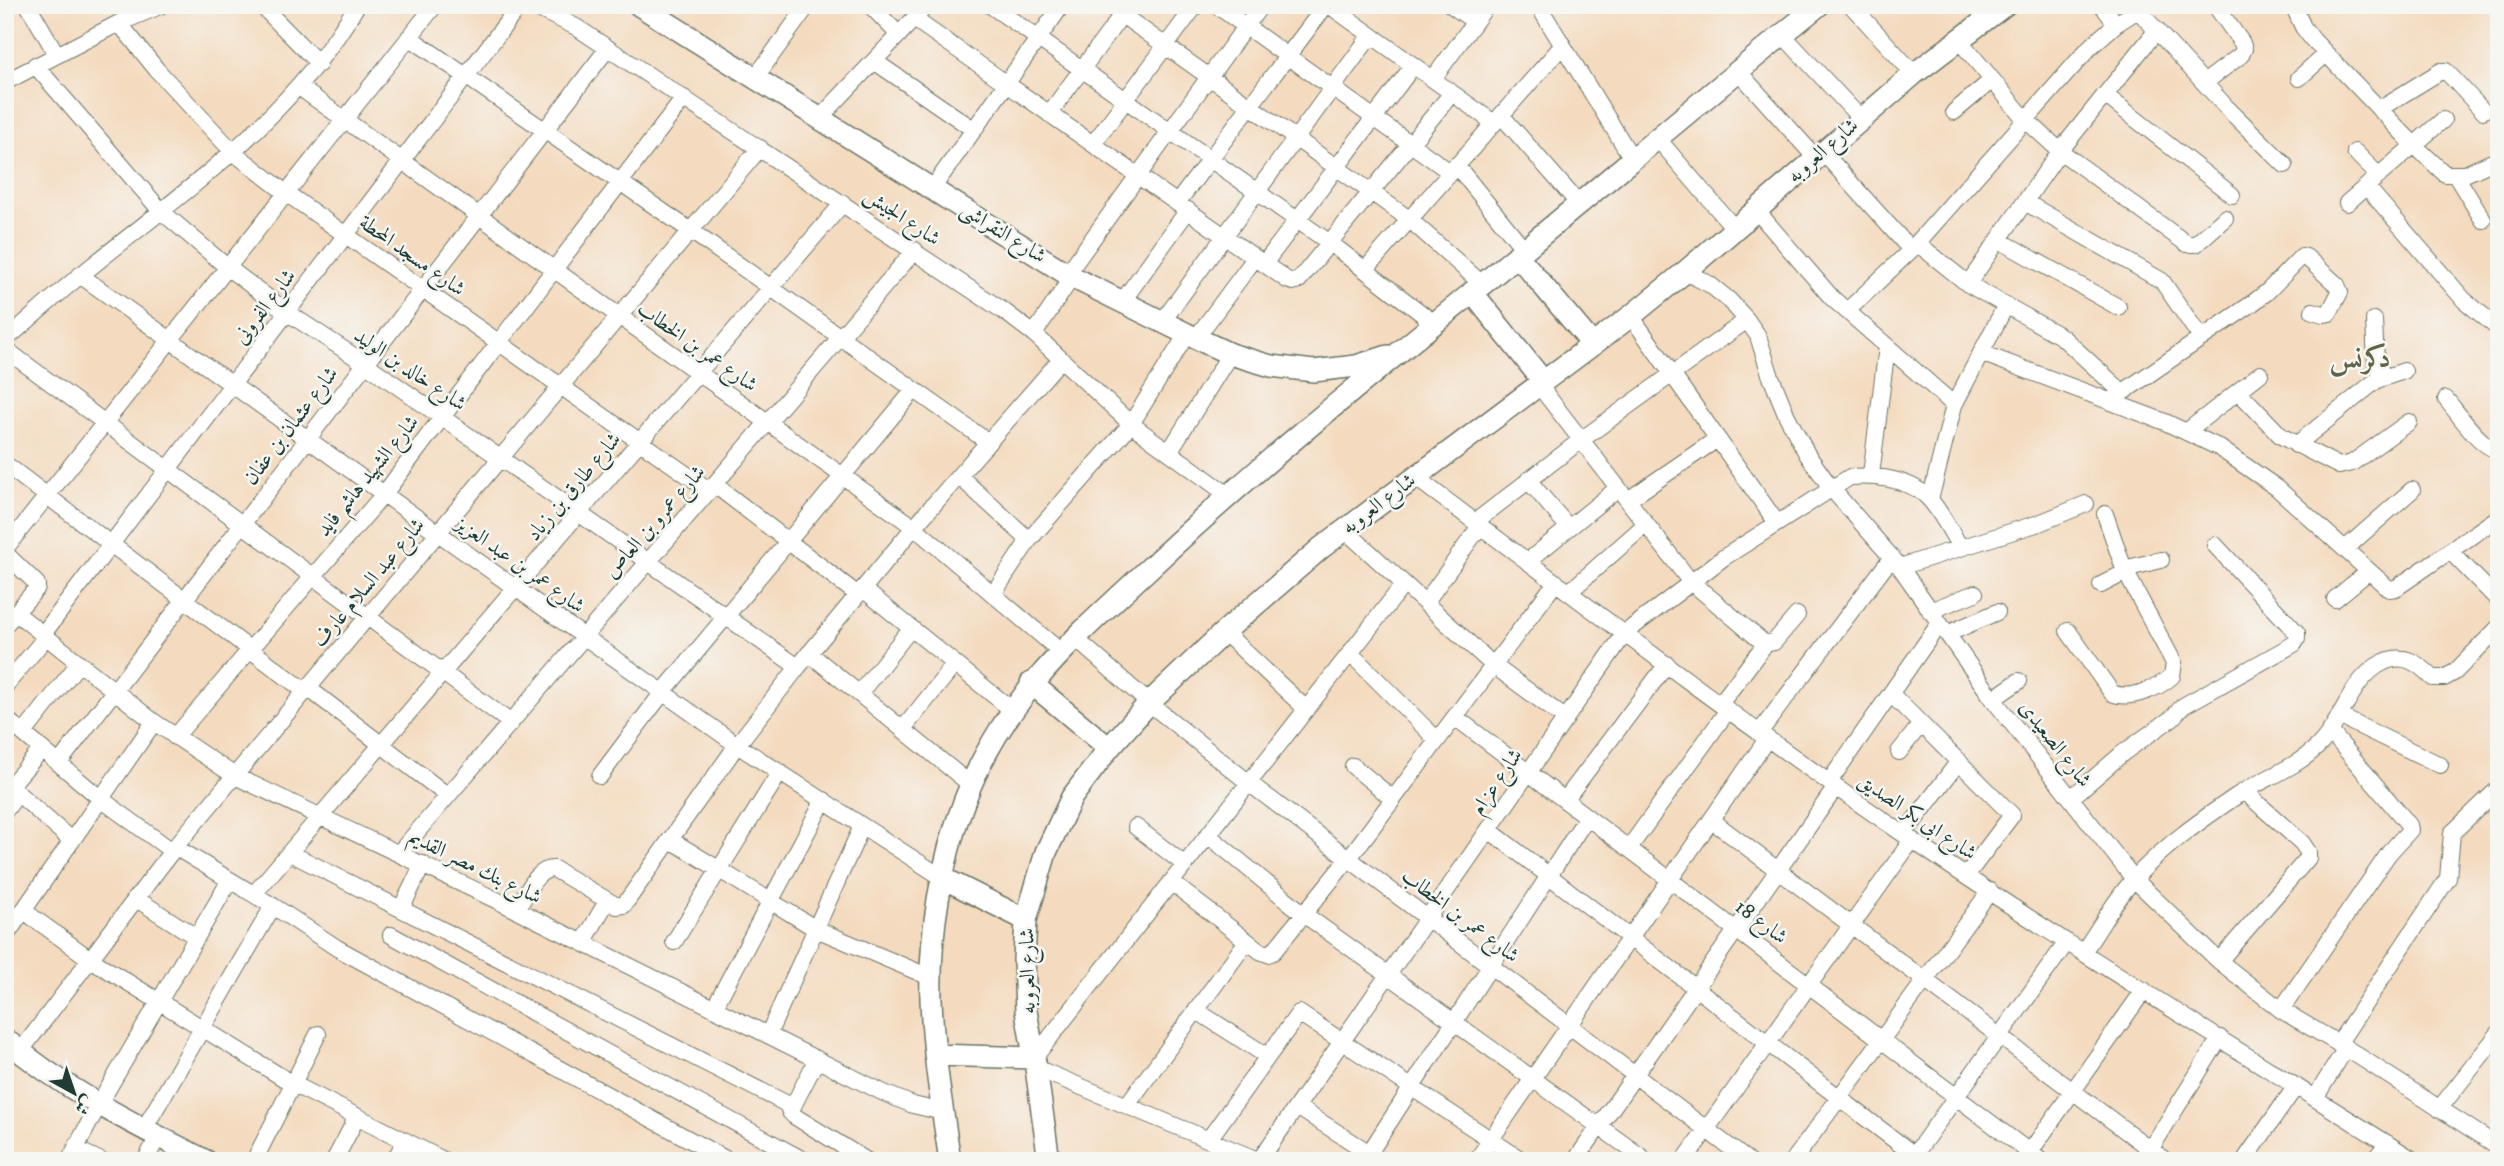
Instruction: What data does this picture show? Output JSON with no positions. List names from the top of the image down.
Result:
{
  "streets": {
    "street": [
      "شارع العروبه",
      "شارع الجيش",
      "شارع النقراشى",
      "شارع مسجد المحطة",
      "شارع الفرونى",
      "شارع عمر بن الخطاب",
      "شارع خالد بن الوليد",
      "شارع عثمان بن عفان",
      "شارع الشهيد هاشم فايد",
      "شارع طارق بن زياد",
      "شارع عمرو بن العاص",
      "شارع عمر بن عبد العزيز",
      "شارع عبد السلام عارف",
      "شارع الصعيدى",
      "شارع عزام",
      "شارع ابى بكر الصديق",
      "شارع بنك مصر القديم",
      "شارع 18"
    ]
  },
  "crossings": [
    ["شارع العروبه", "شارع عمر بن الخطاب"],
    ["شارع العروبه", "شارع الصعيدى"],
    ["شارع العروبه", "شارع ابى بكر الصديق"],
    ["شارع الجيش", "شارع عثمان بن عفان"],
    ["شارع الجيش", "شارع الشهيد هاشم فايد"],
    ["شارع الجيش", "شارع طارق بن زياد"],
    ["شارع الجيش", "شارع عمرو بن العاص"],
    ["شارع الجيش", "شارع عبد السلام عارف"],
    ["شارع مسجد المحطة", "شارع الفرونى"],
    ["شارع مسجد المحطة", "شارع عثمان بن عفان"],
    ["شارع مسجد المحطة", "شارع الشهيد هاشم فايد"],
    ["شارع مسجد المحطة", "شارع طارق بن زياد"],
    ["شارع مسجد المحطة", "شارع عمرو بن العاص"],
    ["شارع مسجد المحطة", "شارع عبد السلام عارف"],
    ["شارع الفرونى", "شارع عمر بن الخطاب"],
    ["شارع الفرونى", "شارع خالد بن الوليد"],
    ["شارع الفرونى", "شارع عمر بن عبد العزيز"],
    ["شارع الفرونى", "شارع بنك مصر القديم"],
    ["شارع عمر بن الخطاب", "شارع عثمان بن عفان"],
    ["شارع عمر بن الخطاب", "شارع الشهيد هاشم فايد"],
    ["شارع عمر بن الخطاب", "شارع طارق بن زياد"],
    ["شارع عمر بن الخطاب", "شارع عمرو بن العاص"],
    ["شارع عمر بن الخطاب", "شارع عبد السلام عارف"],
    ["شارع عمر بن الخطاب", "شارع عزام"],
    ["شارع خالد بن الوليد", "شارع عثمان بن عفان"],
    ["شارع خالد بن الوليد", "شارع الشهيد هاشم فايد"],
    ["شارع خالد بن الوليد", "شارع طارق بن زياد"],
    ["شارع خالد بن الوليد", "شارع عمرو بن العاص"],
    ["شارع خالد بن الوليد", "شارع عبد السلام عارف"],
    ["شارع عثمان بن عفان", "شارع عمر بن عبد العزيز"],
    ["شارع عثمان بن عفان", "شارع بنك مصر القديم"],
    ["شارع الشهيد هاشم فايد", "شارع عمر بن عبد العزيز"],
    ["شارع الشهيد هاشم فايد", "شارع بنك مصر القديم"],
    ["شارع طارق بن زياد", "شارع عمر بن عبد العزيز"],
    ["شارع طارق بن زياد", "شارع بنك مصر القديم"],
    ["شارع عمرو بن العاص", "شارع عمر بن عبد العزيز"],
    ["شارع عمرو بن العاص", "شارع بنك مصر القديم"],
    ["شارع عمر بن عبد العزيز", "شارع عبد السلام عارف"],
    ["شارع عبد السلام عارف", "شارع بنك مصر القديم"],
    ["شارع الصعيدى", "شارع عزام"],
    ["شارع عزام", "شارع ابى بكر الصديق"],
    ["شارع عزام", "شارع 18"]
  ],
  "districts": ["دكرنس"],
  "north": "bottom right"
}
